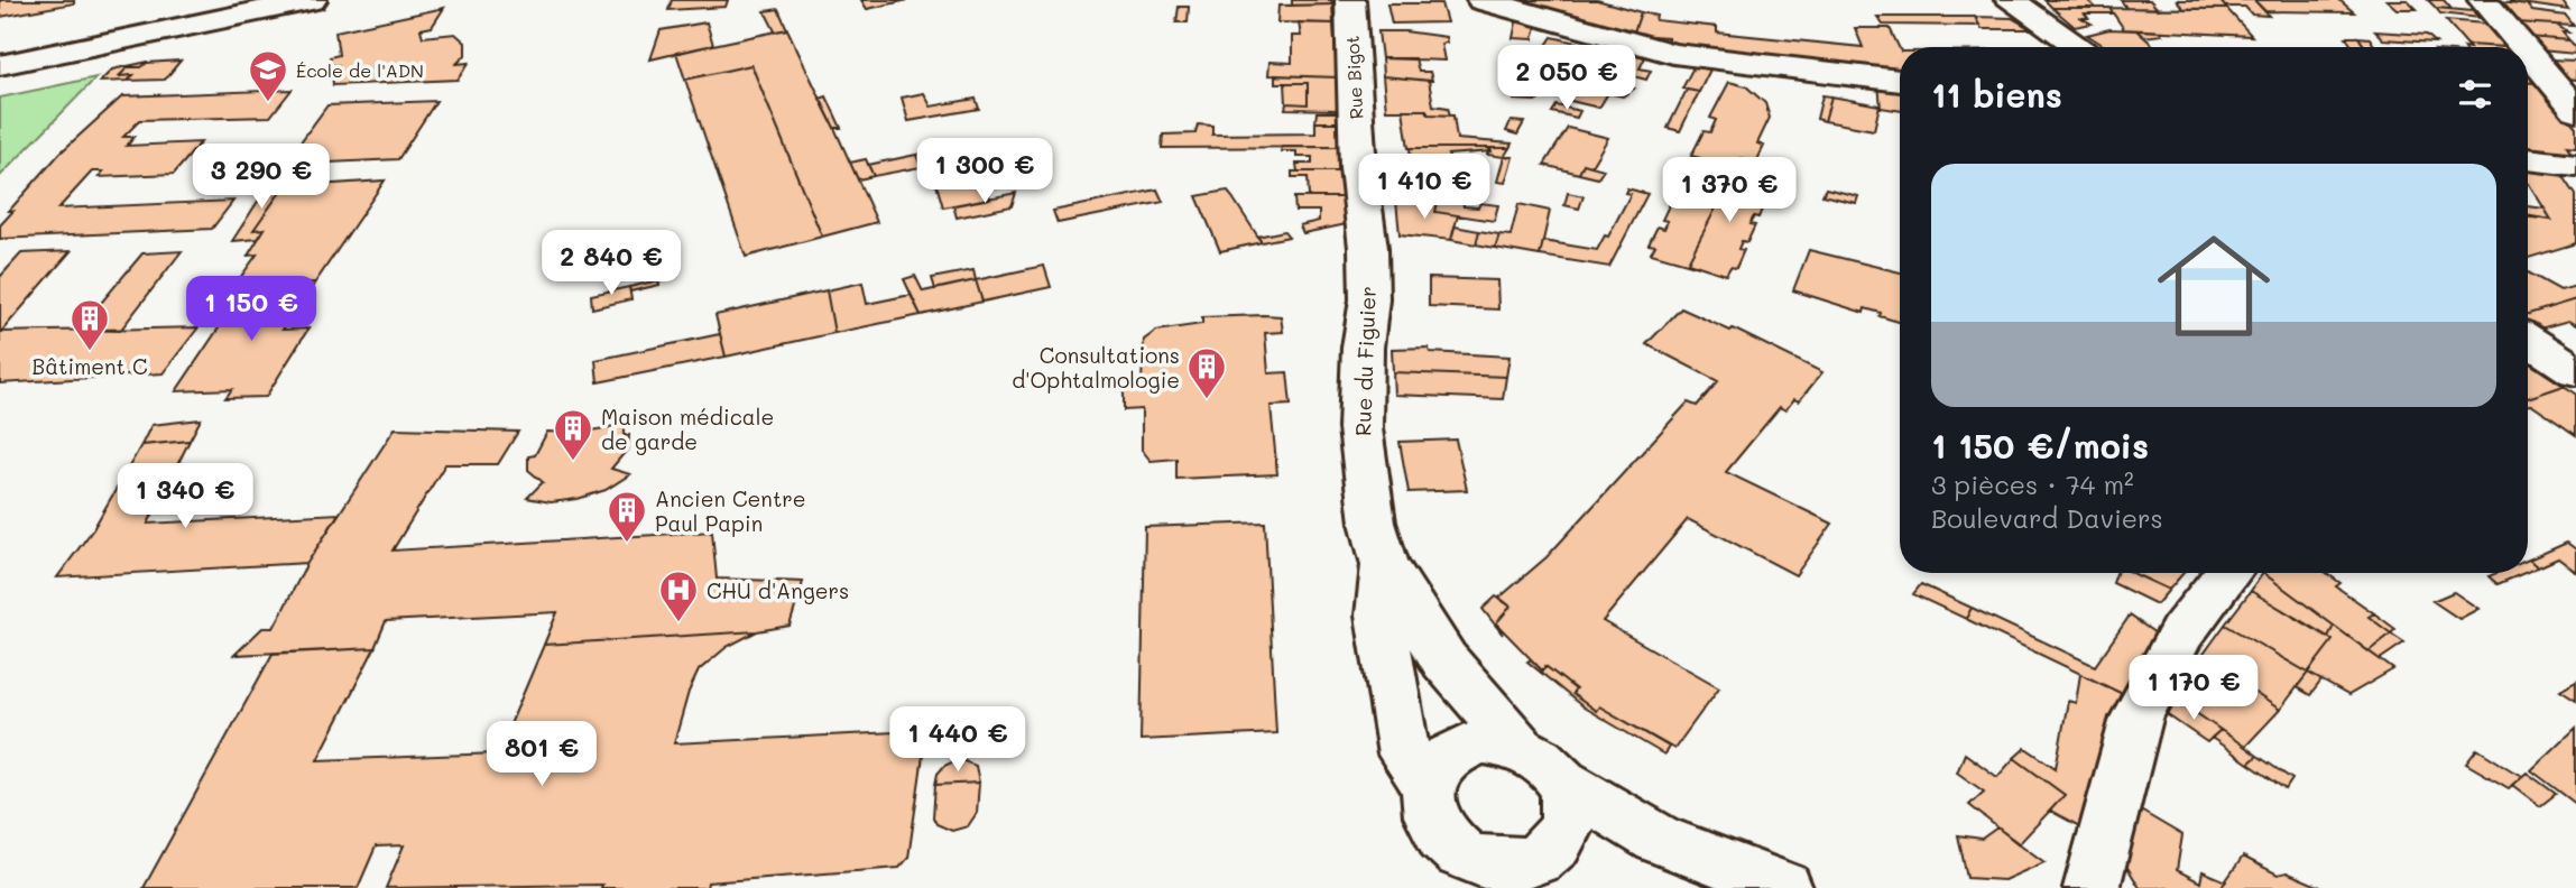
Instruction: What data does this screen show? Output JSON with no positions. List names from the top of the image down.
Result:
{
  "streets": {
    "street": ["Rue Bigot", "Rue du Figuier"]
  },
  "crossings": [
    ["Rue Bigot", "Rue du Figuier"]
  ],
  "places": {
    "school or university": ["École de l'ADN"],
    "building": [
      "Bâtiment C",
      "Consultations d'Ophtalmologie",
      "Maison médicale de garde",
      "Ancien Centre Paul Papin"
    ],
    "hospital": ["CHU d'Angers"]
  },
  "page": {
    "price": [
      "2 050 €",
      "1 300 €",
      "3 290 €",
      "1 410 €",
      "1 370 €",
      "2 840 €",
      "1 150 €",
      "1 340 €",
      "1 170 €",
      "1 440 €",
      "801 €"
    ],
    "heading": "11 biens",
    "list": [
      {
        "name": "1 150 €/mois",
        "note": "3 pièces · 74 m² · Boulevard Daviers"
      }
    ]
  }
}
